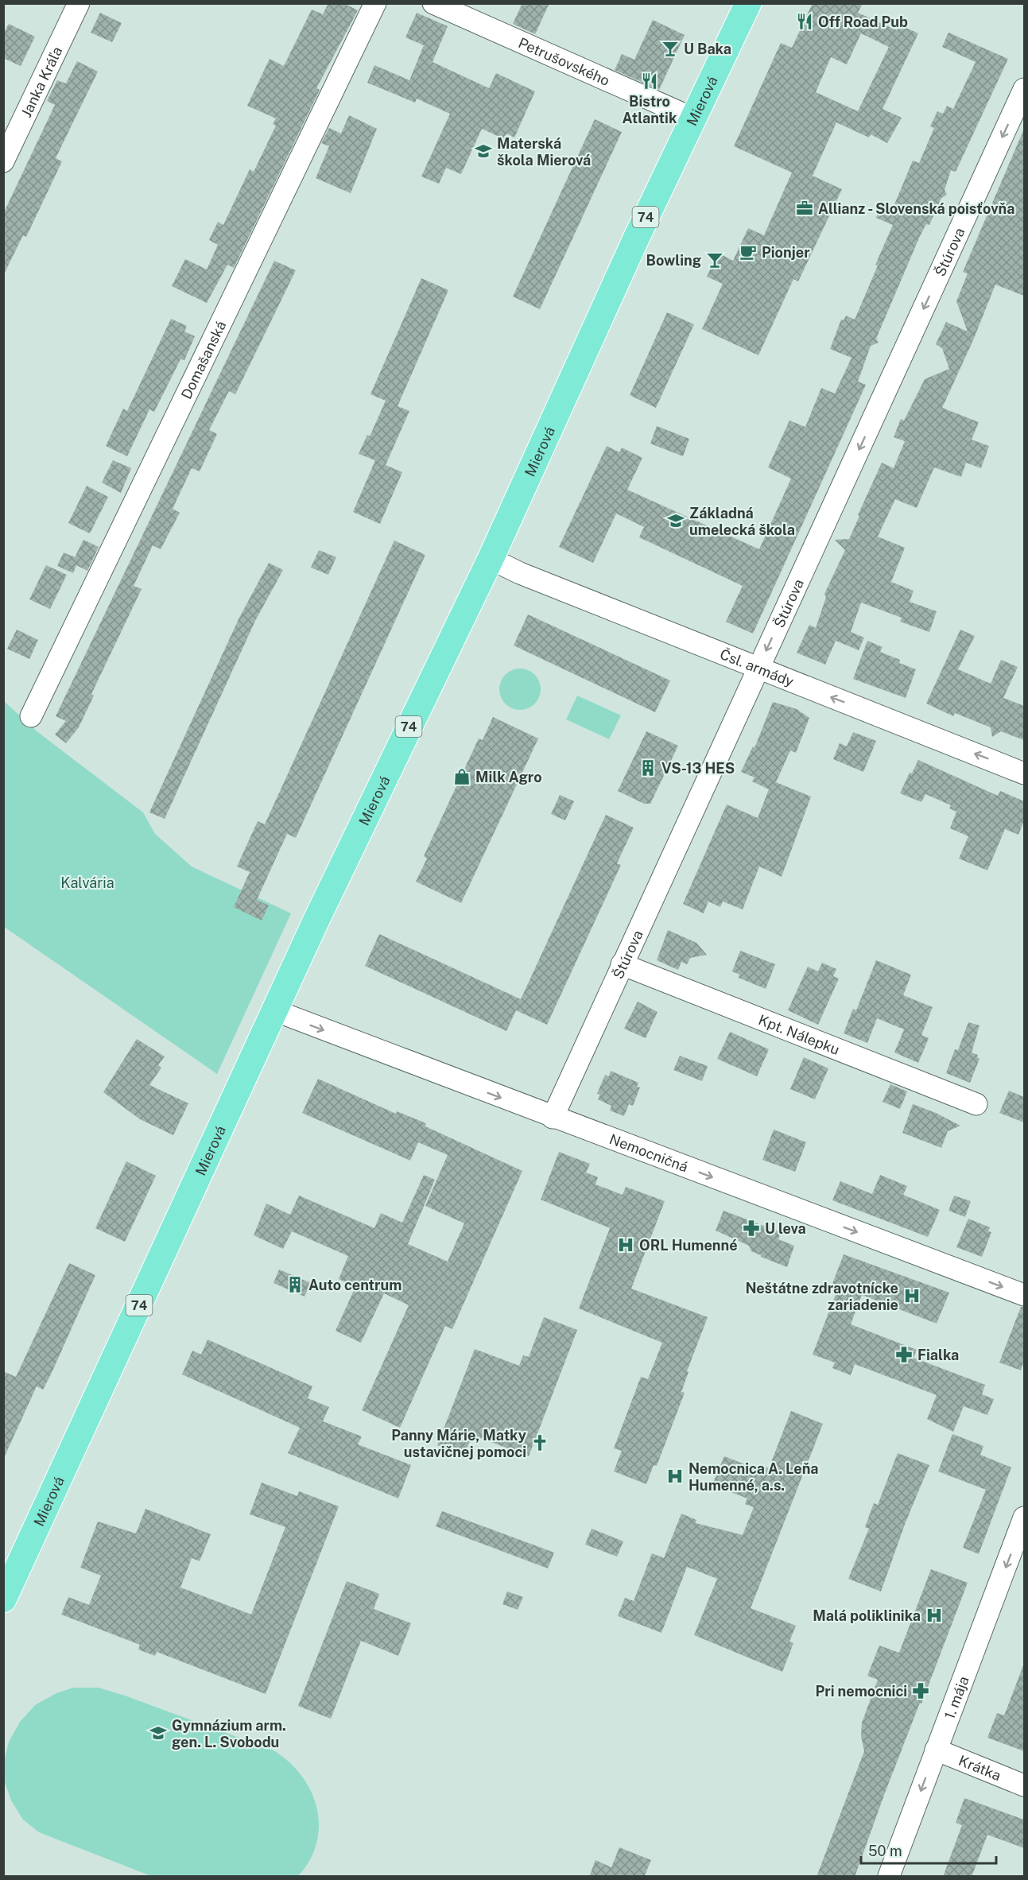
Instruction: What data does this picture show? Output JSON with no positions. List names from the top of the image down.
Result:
{
  "streets": {
    "main road": ["Mierová", "74"],
    "street": [
      "Petrušovského",
      "Janka Kráľa",
      "Štúrova",
      "Domašanská",
      "Čsl. armády",
      "Kpt. Nálepku",
      "Nemocničná",
      "1. mája",
      "Krátka"
    ]
  },
  "crossings": [
    ["Petrušovského", "Mierová"],
    ["Mierová", "Čsl. armády"],
    ["Mierová", "Nemocničná"],
    ["Štúrova", "Čsl. armády"],
    ["Štúrova", "Kpt. Nálepku"],
    ["Štúrova", "Nemocničná"],
    ["1. mája", "Krátka"]
  ],
  "one_way": [
    "Štúrova",
    "Čsl. armády",
    "Nemocničná",
    "1. mája"
  ],
  "parks": ["Kalvária"],
  "places": {
    "restaurant": ["Off Road Pub", "Bistro Atlantik"],
    "bar": ["U Baka", "Bowling"],
    "school or university": ["Materská škola Mierová", "Základná umelecká škola", "Gymnázium arm. gen. L. Svobodu"],
    "office": ["Allianz - Slovenská poisťovňa"],
    "cafe": ["Pionjer"],
    "building": ["VS-13 HES", "Auto centrum"],
    "shop": ["Milk Agro"],
    "pharmacy": ["U leva", "Fialka", "Pri nemocnici"],
    "hospital": [
      "ORL Humenné",
      "Neštátne zdravotnícke zariadenie",
      "Nemocnica A. Leňa Humenné, a.s.",
      "Malá poliklinika"
    ],
    "church": ["Panny Márie, Matky ustavičnej pomoci"]
  },
  "scale_bar": "50 m"
}
